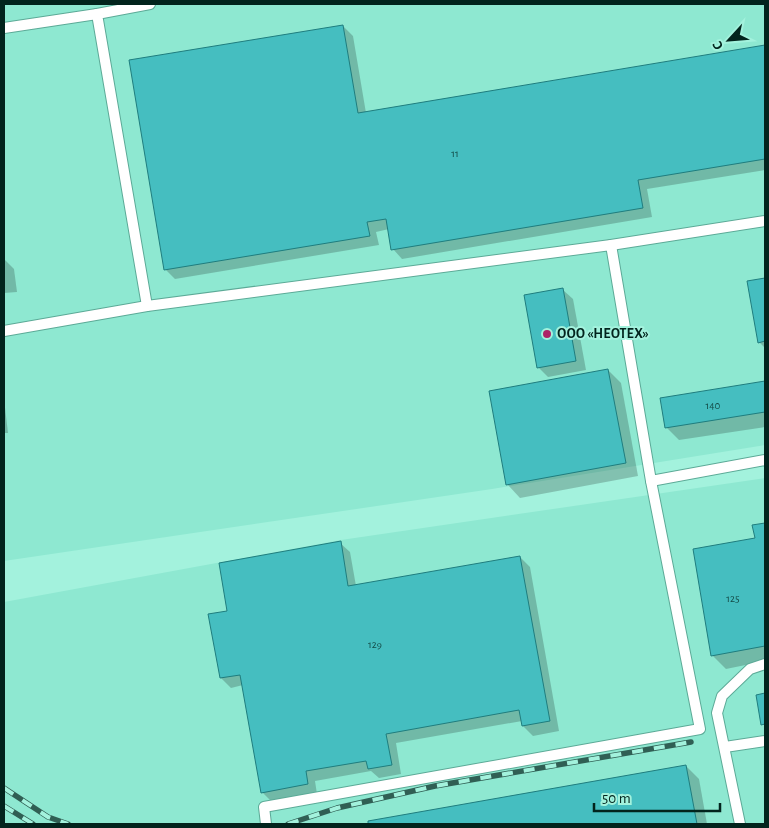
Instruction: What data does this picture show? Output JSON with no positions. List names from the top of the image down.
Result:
{
  "places": ["ООО «НЕОТЕХ»"],
  "house_numbers": [
    "11",
    "140",
    "125",
    "129"
  ],
  "scale_bar": "50 m",
  "north": "bottom left"
}
